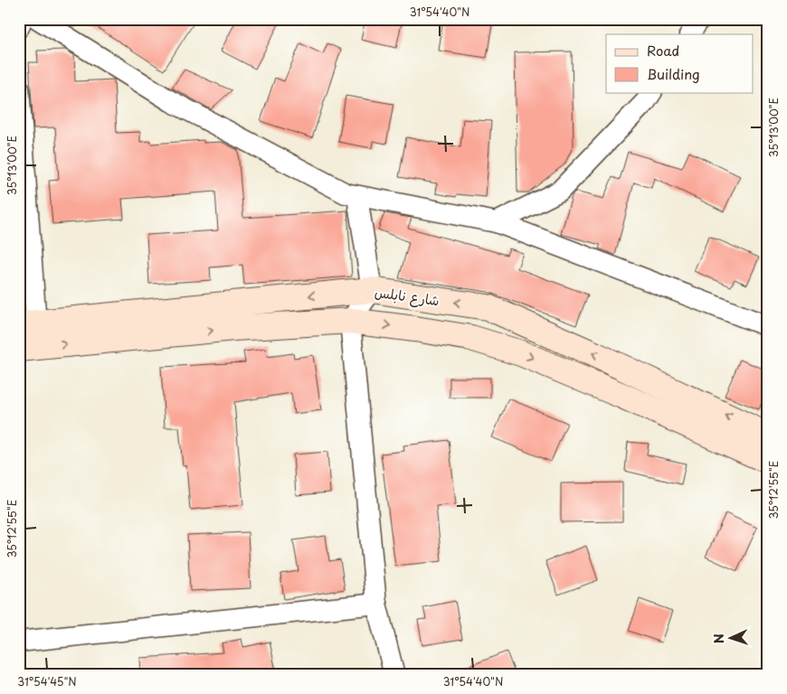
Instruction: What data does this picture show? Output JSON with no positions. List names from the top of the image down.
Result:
{
  "streets": {
    "main road": ["شارع نابلس"]
  },
  "legend": ["Road", "Building"],
  "north": "left",
  "coordinates": [
    "31°54'40\"N",
    "35°13'00\"E",
    "35°12'55\"E",
    "31°54'45\"N"
  ]
}
